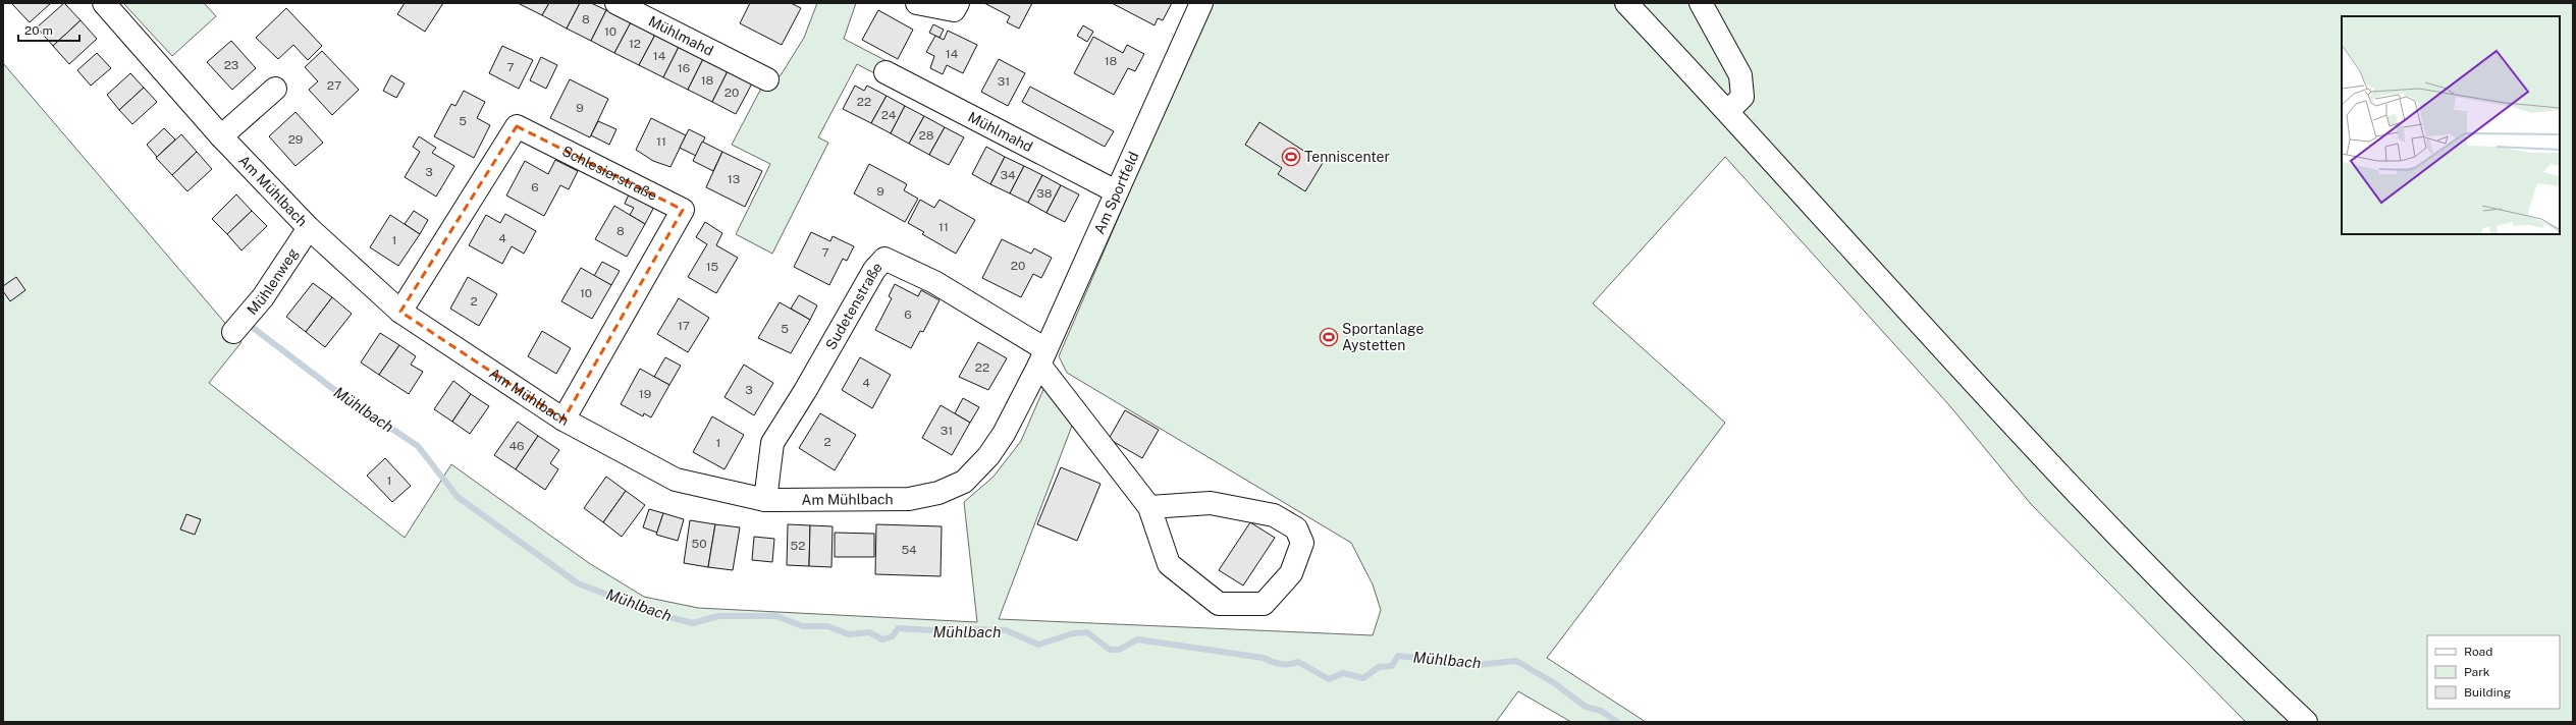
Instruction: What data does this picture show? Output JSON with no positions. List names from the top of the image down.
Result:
{
  "streets": {
    "street": [
      "Mühlmahd",
      "Schlesierstraße",
      "Am Mühlbach",
      "Am Sportfeld",
      "Mühlenweg",
      "Sudetenstraße"
    ]
  },
  "crossings": [
    ["Mühlmahd", "Am Sportfeld"],
    ["Schlesierstraße", "Am Mühlbach"],
    ["Am Mühlbach", "Am Sportfeld"],
    ["Am Mühlbach", "Mühlenweg"],
    ["Am Mühlbach", "Sudetenstraße"],
    ["Am Sportfeld", "Sudetenstraße"]
  ],
  "water": ["Mühlbach"],
  "places": {
    "sports": ["Tenniscenter", "Sportanlage Aystetten"]
  },
  "house_numbers": [
    "8",
    "10",
    "12",
    "14",
    "14",
    "18",
    "23",
    "7",
    "16",
    "18",
    "31",
    "27",
    "20",
    "22",
    "9",
    "24",
    "5",
    "28",
    "29",
    "11",
    "3",
    "34",
    "13",
    "6",
    "9",
    "38",
    "11",
    "8",
    "4",
    "1",
    "7",
    "20",
    "15",
    "10",
    "2",
    "6",
    "17",
    "5",
    "22",
    "4",
    "3",
    "19",
    "31",
    "2",
    "1",
    "46",
    "1",
    "50",
    "52",
    "54"
  ],
  "legend": ["Road", "Park", "Building"],
  "scale_bar": "20 m"
}
